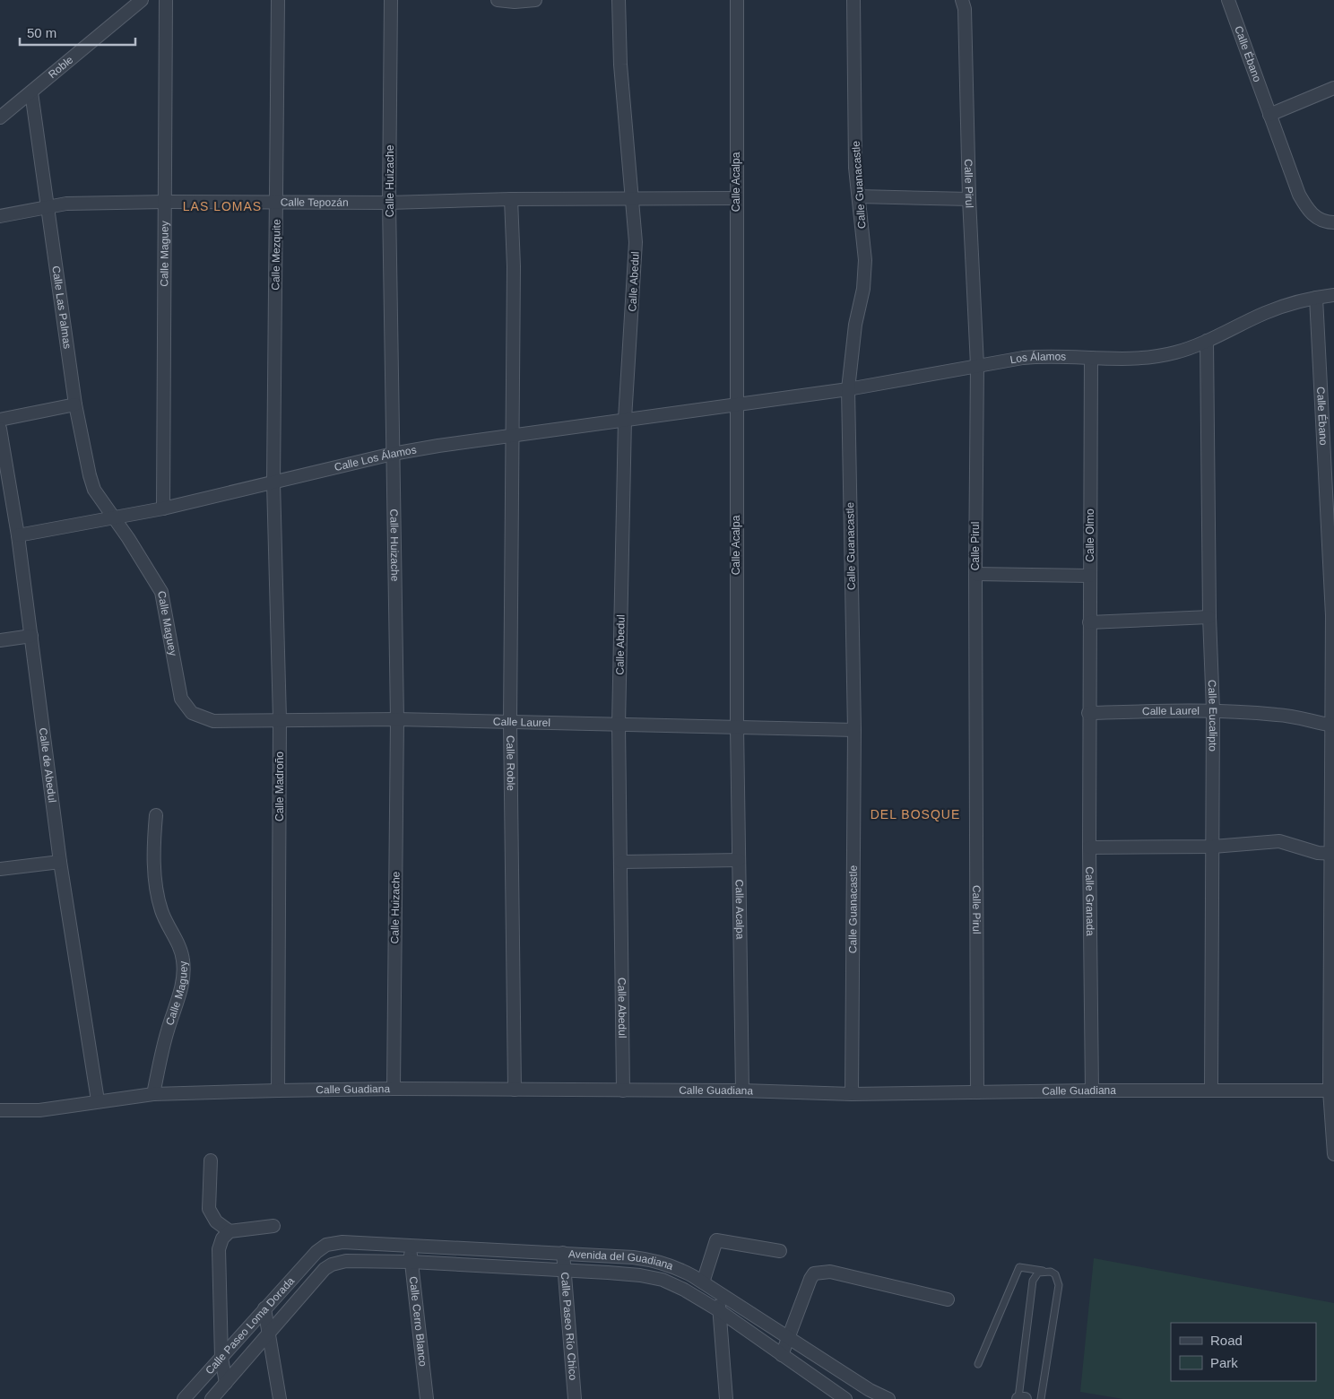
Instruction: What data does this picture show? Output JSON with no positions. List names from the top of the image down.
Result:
{
  "streets": {
    "street": [
      "Calle Ébano",
      "Roble",
      "Calle Huizache",
      "Calle Acalpa",
      "Calle Pirul",
      "Calle Guanacastle",
      "Calle Tepozán",
      "Calle Maguey",
      "Calle Mezquite",
      "Calle Abedul",
      "Calle Las Palmas",
      "Los Álamos",
      "Calle Los Álamos",
      "Calle Olmo",
      "Calle Laurel",
      "Calle Eucalipto",
      "Calle Roble",
      "Calle de Abedul",
      "Calle Madroño",
      "Calle Granada",
      "Calle Guadiana",
      "Avenida del Guadiana",
      "Calle Cerro Blanco",
      "Calle Paseo Loma Dorada",
      "Calle Paseo Río Chico"
    ]
  },
  "crossings": [
    ["Calle Ébano", "Los Álamos"],
    ["Calle Ébano", "Calle Laurel"],
    ["Calle Ébano", "Calle Guadiana"],
    ["Roble", "Calle Las Palmas"],
    ["Calle Huizache", "Calle Tepozán"],
    ["Calle Huizache", "Calle Los Álamos"],
    ["Calle Huizache", "Calle Laurel"],
    ["Calle Huizache", "Calle Guadiana"],
    ["Calle Acalpa", "Calle Tepozán"],
    ["Calle Acalpa", "Los Álamos"],
    ["Calle Acalpa", "Calle Los Álamos"],
    ["Calle Acalpa", "Calle Laurel"],
    ["Calle Acalpa", "Calle Guadiana"],
    ["Calle Pirul", "Los Álamos"],
    ["Calle Pirul", "Calle Guadiana"],
    ["Calle Guanacastle", "Los Álamos"],
    ["Calle Guanacastle", "Calle Laurel"],
    ["Calle Guanacastle", "Calle Guadiana"],
    ["Calle Tepozán", "Calle Maguey"],
    ["Calle Tepozán", "Calle Mezquite"],
    ["Calle Tepozán", "Calle Abedul"],
    ["Calle Tepozán", "Calle Las Palmas"],
    ["Calle Tepozán", "Calle Roble"],
    ["Calle Maguey", "Calle Las Palmas"],
    ["Calle Maguey", "Calle Los Álamos"],
    ["Calle Maguey", "Calle Laurel"],
    ["Calle Maguey", "Calle Guadiana"],
    ["Calle Mezquite", "Calle Los Álamos"],
    ["Calle Mezquite", "Calle Madroño"],
    ["Calle Abedul", "Calle Los Álamos"],
    ["Calle Abedul", "Calle Laurel"],
    ["Calle Abedul", "Calle Guadiana"],
    ["Calle Las Palmas", "Calle Los Álamos"],
    ["Los Álamos", "Calle Los Álamos"],
    ["Los Álamos", "Calle Olmo"],
    ["Los Álamos", "Calle Eucalipto"],
    ["Calle Los Álamos", "Calle Roble"],
    ["Calle Los Álamos", "Calle de Abedul"],
    ["Calle Los Álamos", "Calle Madroño"],
    ["Calle Olmo", "Calle Laurel"],
    ["Calle Olmo", "Calle Granada"],
    ["Calle Laurel", "Calle Eucalipto"],
    ["Calle Laurel", "Calle Roble"],
    ["Calle Laurel", "Calle Madroño"],
    ["Calle Laurel", "Calle Granada"],
    ["Calle Eucalipto", "Calle Guadiana"],
    ["Calle Roble", "Calle Guadiana"],
    ["Calle de Abedul", "Calle Guadiana"],
    ["Calle Madroño", "Calle Guadiana"],
    ["Calle Granada", "Calle Guadiana"],
    ["Avenida del Guadiana", "Calle Cerro Blanco"],
    ["Avenida del Guadiana", "Calle Paseo Loma Dorada"],
    ["Avenida del Guadiana", "Calle Paseo Río Chico"]
  ],
  "districts": ["LAS LOMAS", "DEL BOSQUE"],
  "legend": ["Road", "Park"],
  "scale_bar": "50 m"
}
